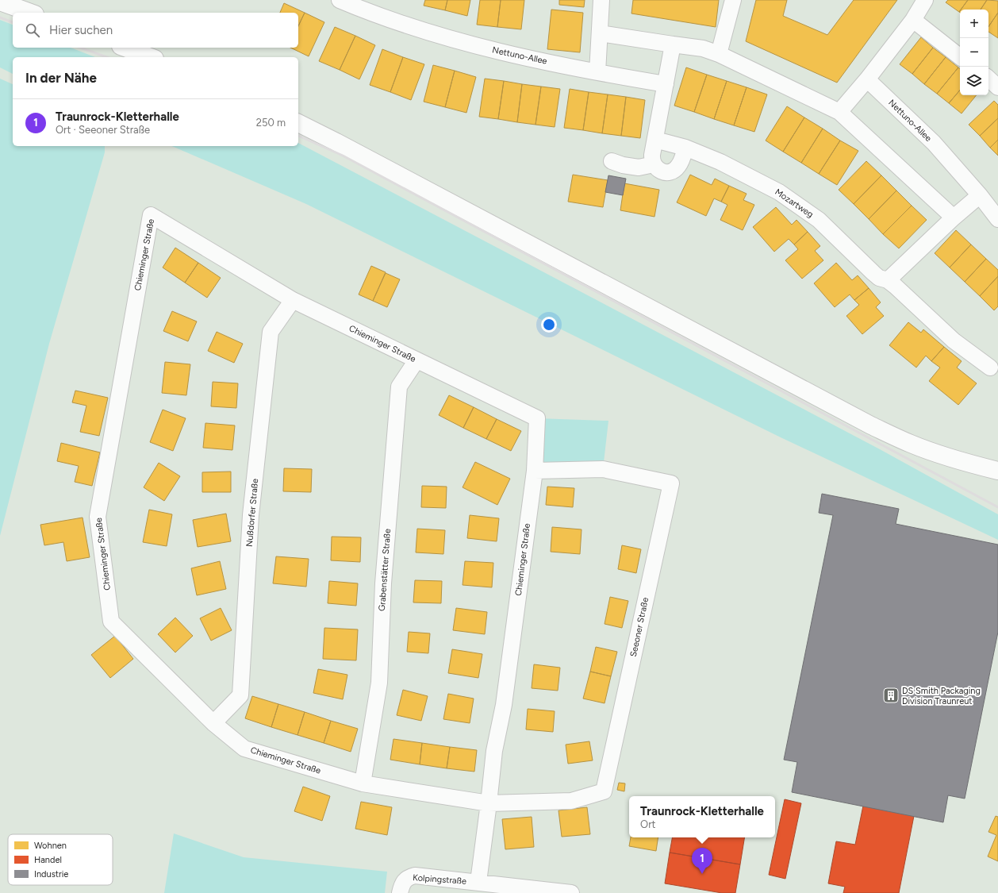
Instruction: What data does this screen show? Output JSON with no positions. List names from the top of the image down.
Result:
{
  "streets": {
    "street": [
      "Nettuno-Allee",
      "Mozartweg",
      "Chieminger Straße",
      "Nußdorfer Straße",
      "Grabenstätter Straße",
      "Seeoner Straße",
      "Kolpingstraße"
    ]
  },
  "crossings": [
    ["Chieminger Straße", "Nußdorfer Straße"],
    ["Chieminger Straße", "Grabenstätter Straße"],
    ["Chieminger Straße", "Seeoner Straße"],
    ["Chieminger Straße", "Kolpingstraße"]
  ],
  "places": {
    "building": ["DS Smith Packaging Division Traunreut"]
  },
  "legend": ["Wohnen", "Handel", "Industrie"],
  "page": {
    "map_buttons": ["+", "−"],
    "search": "Hier suchen",
    "heading": "In der Nähe",
    "list": [
      {
        "mark": "1",
        "name": "Traunrock-Kletterhalle",
        "note": "Ort · Seeoner Straße",
        "value": "250 m"
      }
    ],
    "popup": ["Traunrock-Kletterhalle", "Ort"],
    "pins": "1"
  }
}
